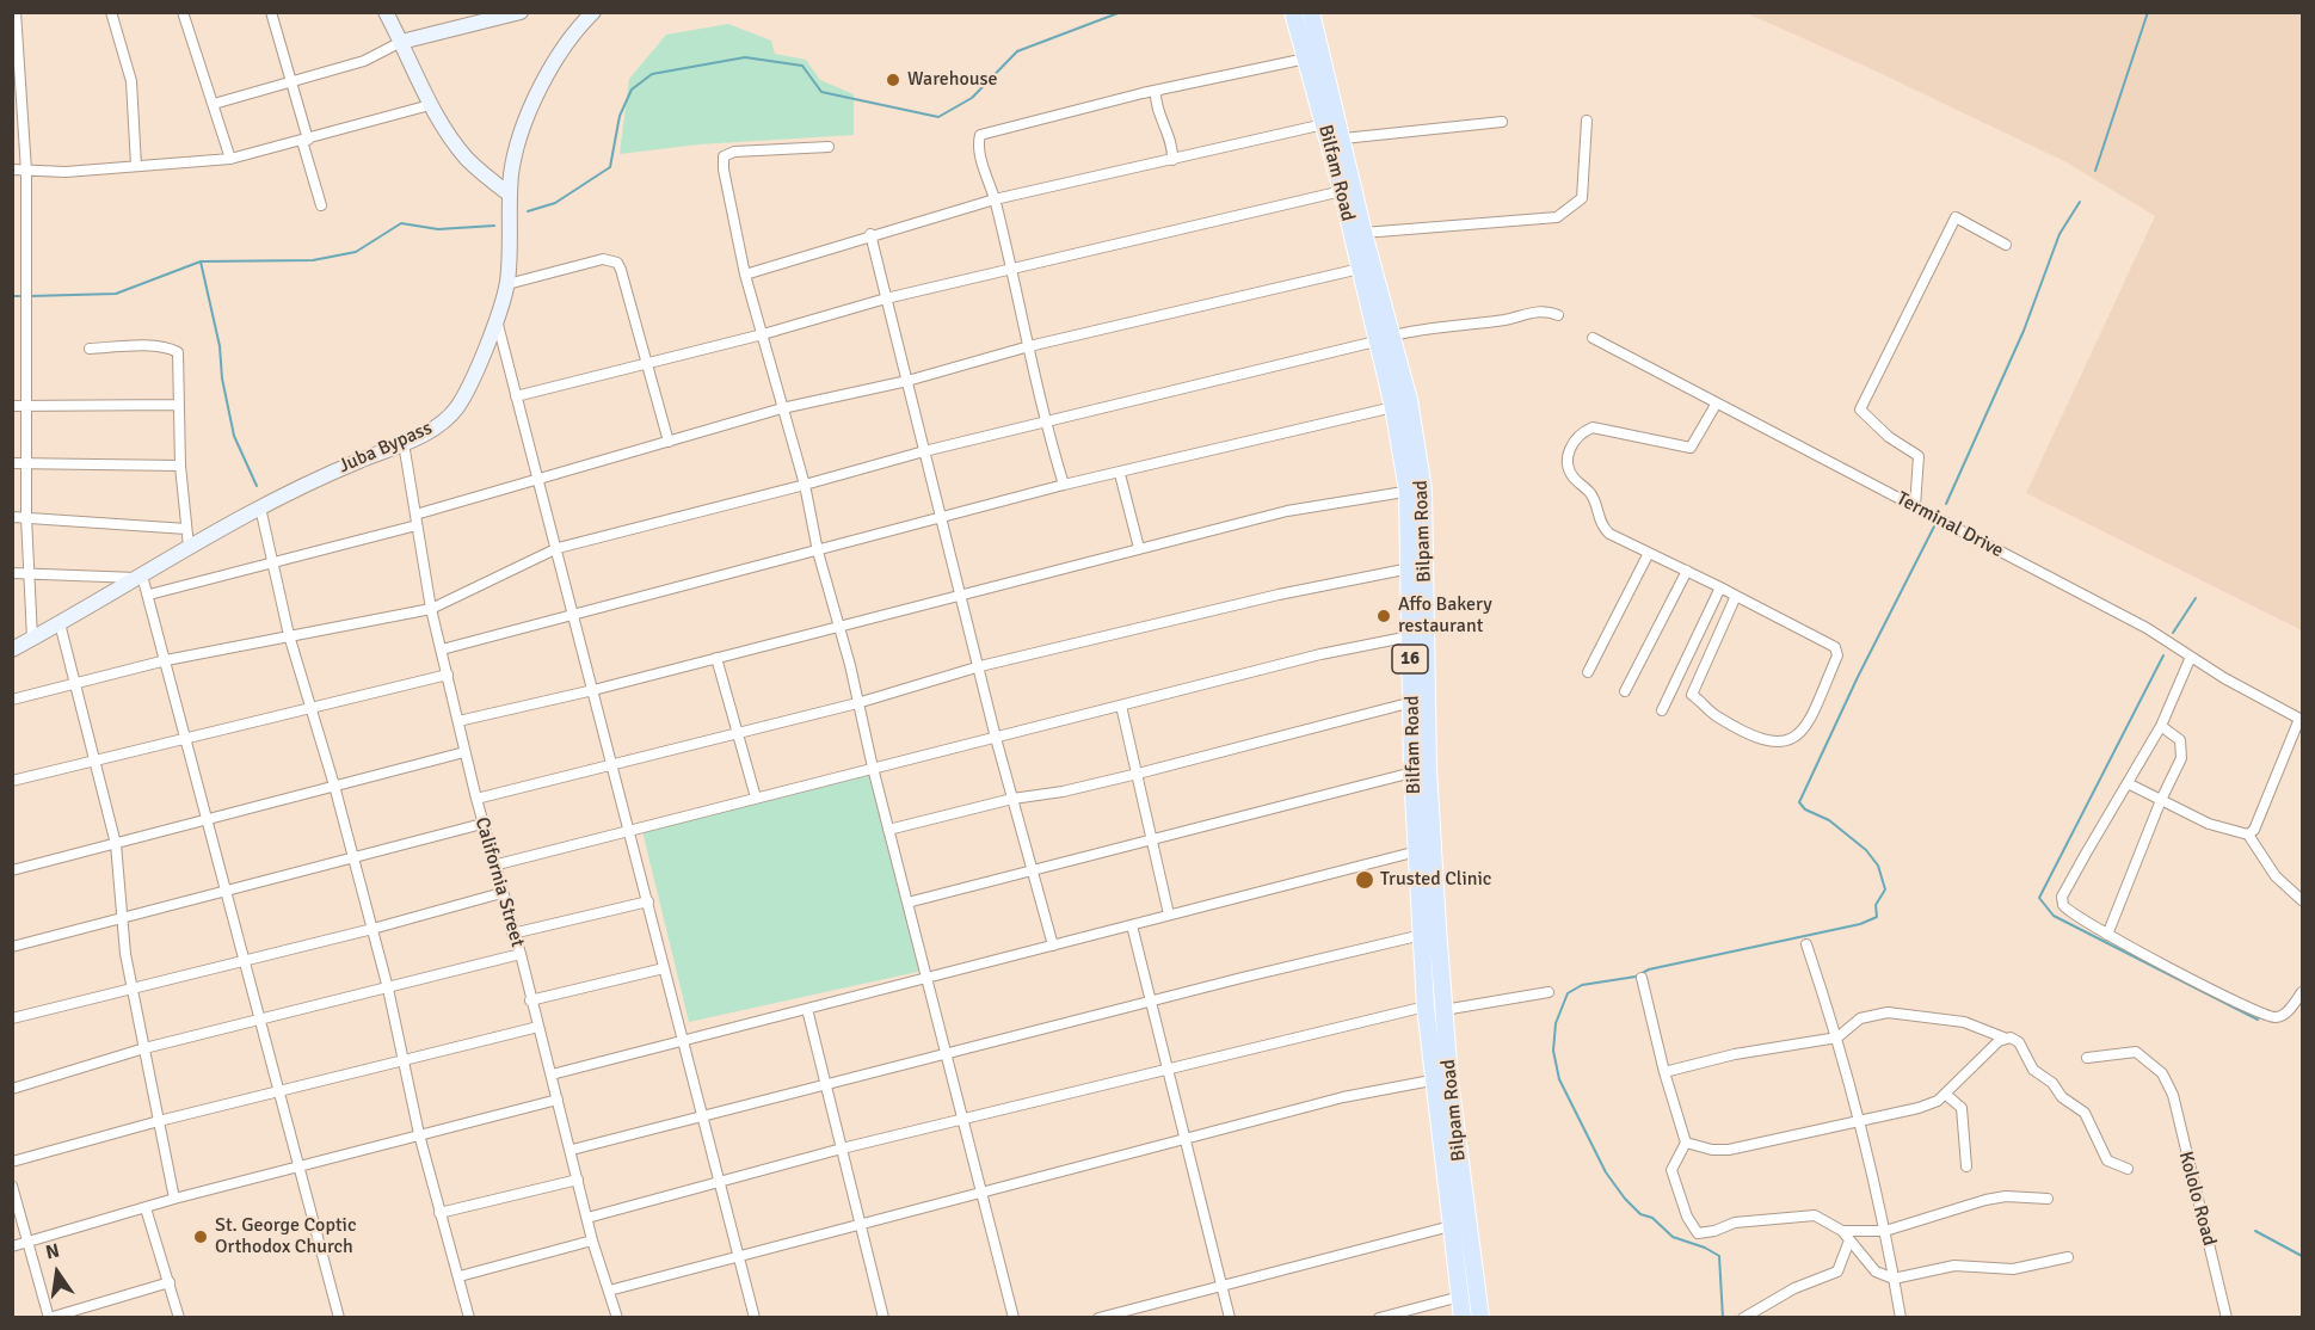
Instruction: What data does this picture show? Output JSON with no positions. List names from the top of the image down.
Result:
{
  "streets": {
    "main road": [
      "Bilfam Road",
      "Juba Bypass",
      "Bilpam Road",
      "16"
    ],
    "street": ["Terminal Drive", "California Street", "Kololo Road"]
  },
  "crossings": [
    ["Bilfam Road", "Bilpam Road"],
    ["Juba Bypass", "California Street"]
  ],
  "places": [
    "Warehouse",
    "Affo Bakery restaurant",
    "Trusted Clinic",
    "St. George Coptic Orthodox Church"
  ],
  "north": "top"
}
